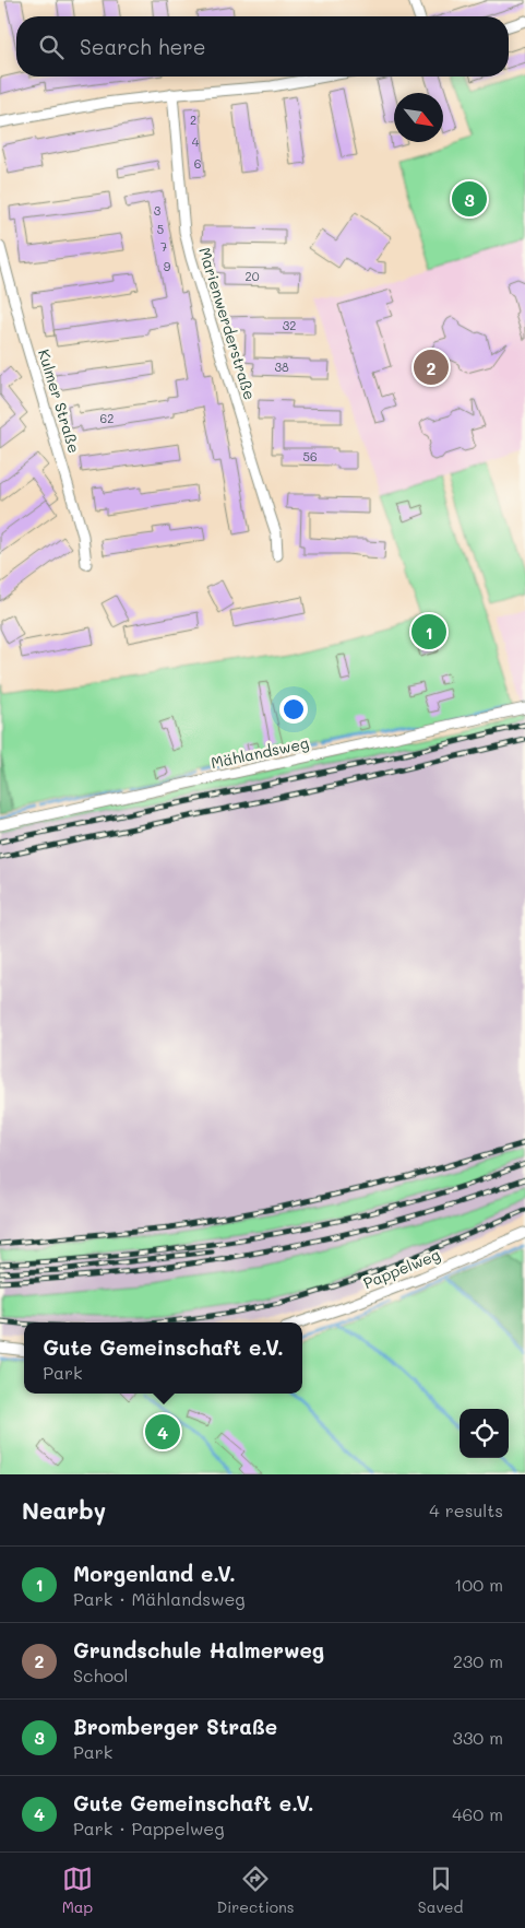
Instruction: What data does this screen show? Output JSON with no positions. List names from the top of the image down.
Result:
{
  "streets": {
    "street": [
      "Marienwerderstraße",
      "Kulmer Straße",
      "Mählandsweg",
      "Pappelweg"
    ]
  },
  "house_numbers": [
    "2",
    "4",
    "6",
    "3",
    "5",
    "7",
    "9",
    "20",
    "32",
    "38",
    "62",
    "56"
  ],
  "north": "bottom right",
  "page": {
    "search": "Search here",
    "pins": [
      "3",
      "2",
      "1",
      "4"
    ],
    "popup": ["Gute Gemeinschaft e.V.", "Park"],
    "heading": ["Nearby", "4 results"],
    "list": [
      {
        "mark": "1",
        "name": "Morgenland e.V.",
        "note": "Park · Mählandsweg",
        "value": "100 m"
      },
      {
        "mark": "2",
        "name": "Grundschule Halmerweg",
        "note": "School",
        "value": "230 m"
      },
      {
        "mark": "3",
        "name": "Bromberger Straße",
        "note": "Park",
        "value": "330 m"
      },
      {
        "mark": "4",
        "name": "Gute Gemeinschaft e.V.",
        "note": "Park · Pappelweg",
        "value": "460 m"
      }
    ],
    "nav": ["Map", "Directions", "Saved"]
  }
}
